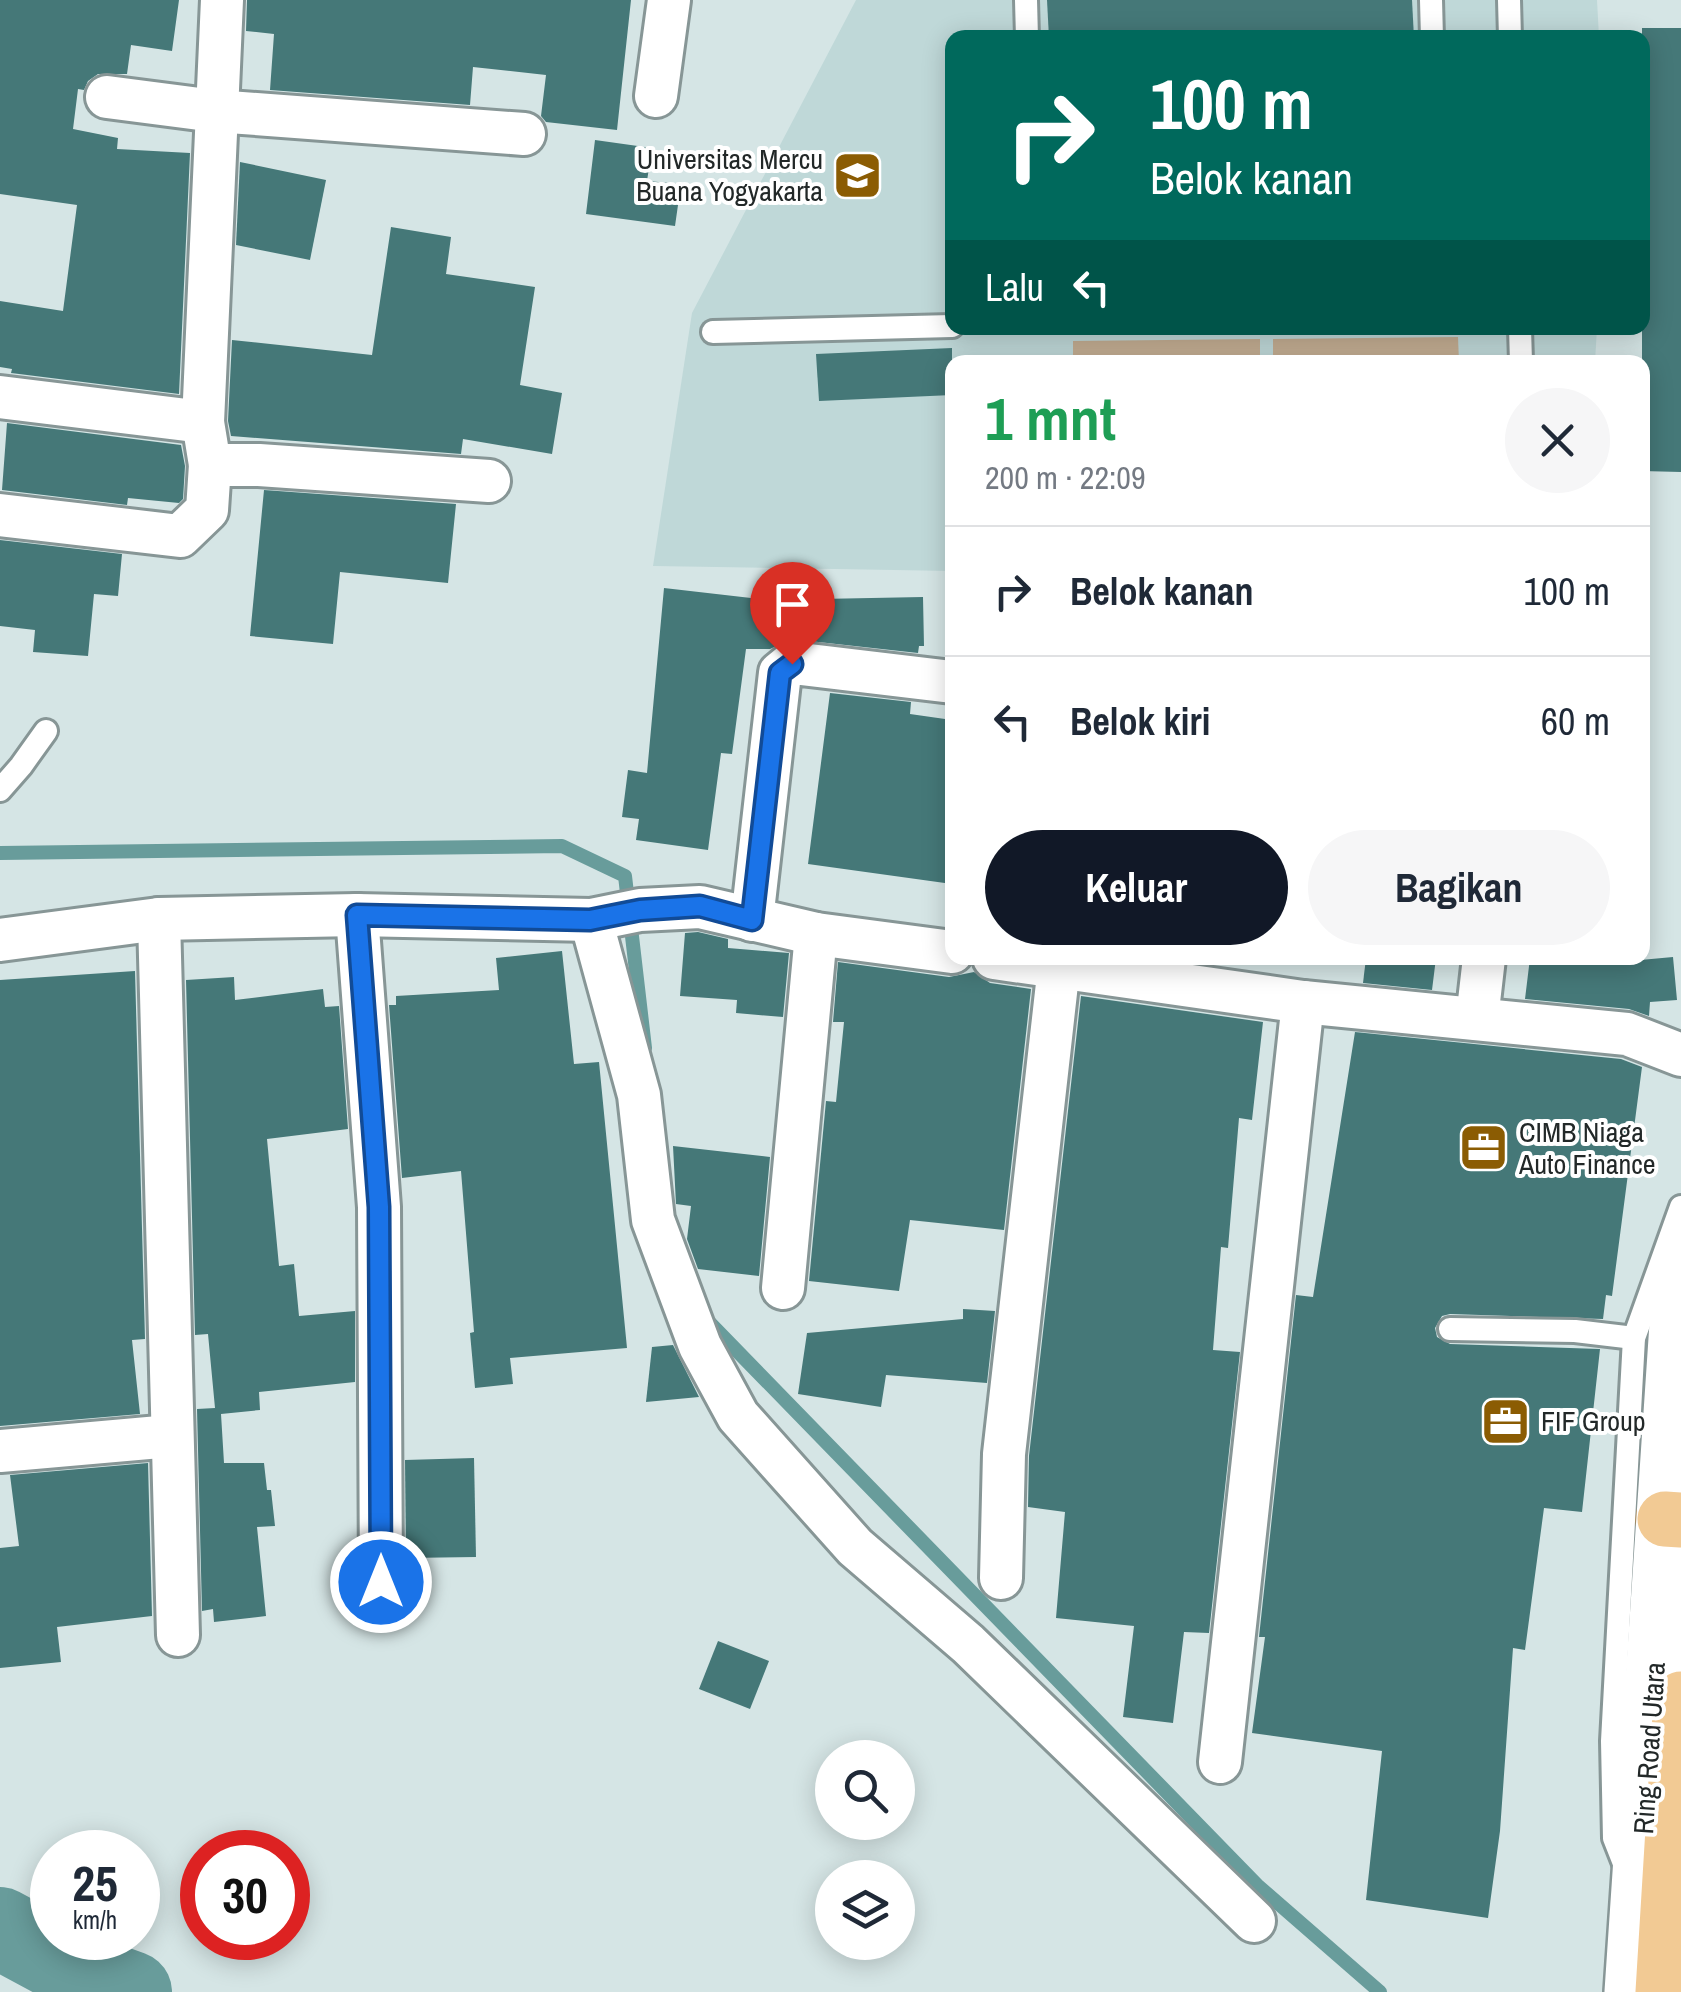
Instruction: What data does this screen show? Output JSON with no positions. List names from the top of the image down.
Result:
{
  "streets": {
    "street": ["Ring Road Utara"]
  },
  "places": {
    "school or university": ["Universitas Mercu Buana Yogyakarta"],
    "office": ["CIMB Niaga Auto Finance", "FIF Group"]
  },
  "page": {
    "turn": ["100 m", "Belok kanan"],
    "then": "Lalu",
    "heading": ["1 mnt", "200 m · 22:09"],
    "list": [
      {
        "name": "Belok kanan",
        "value": "100 m"
      },
      {
        "name": "Belok kiri",
        "value": "60 m"
      }
    ],
    "buttons": ["Keluar", "Bagikan"],
    "speed": "25 km/h",
    "limit": "30"
  }
}
